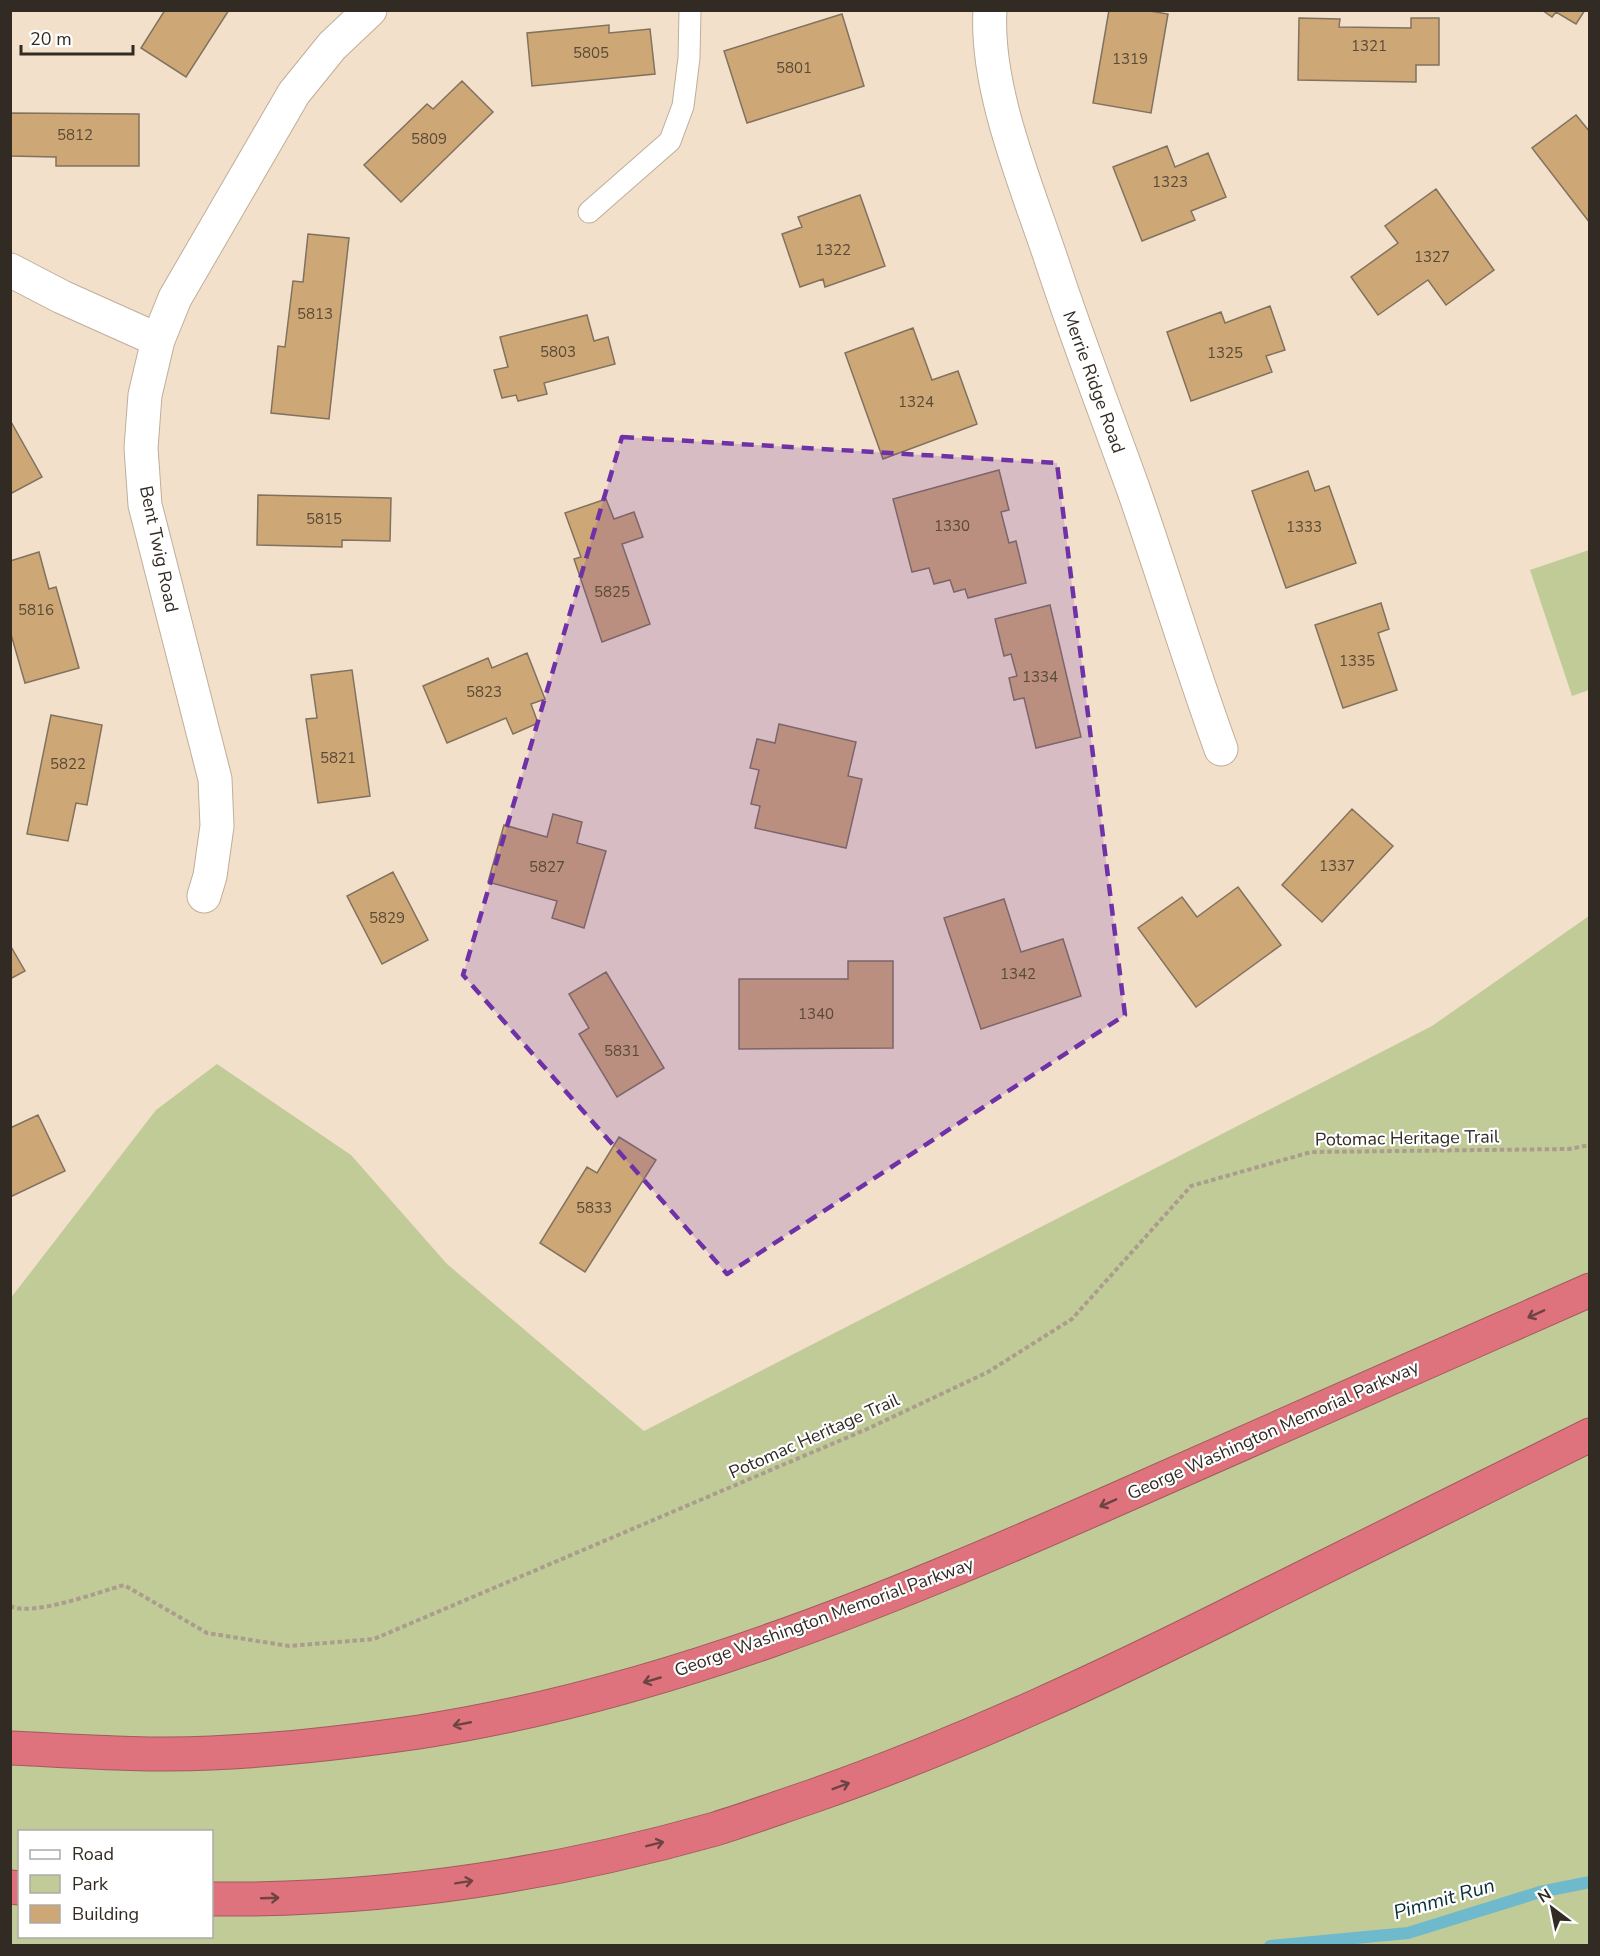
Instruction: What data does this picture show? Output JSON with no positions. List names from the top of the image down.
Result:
{
  "streets": {
    "highway": ["George Washington Memorial Parkway"],
    "street": ["Merrie Ridge Road", "Bent Twig Road"],
    "path": ["Potomac Heritage Trail"]
  },
  "water": ["Pimmit Run"],
  "house_numbers": [
    "1321",
    "5805",
    "1319",
    "5801",
    "5812",
    "5809",
    "1323",
    "1322",
    "1327",
    "5813",
    "5803",
    "1325",
    "1324",
    "5815",
    "1330",
    "1333",
    "5825",
    "5816",
    "1335",
    "1334",
    "5823",
    "5821",
    "5822",
    "1337",
    "5827",
    "5829",
    "1342",
    "1340",
    "5831",
    "5833"
  ],
  "legend": ["Road", "Park", "Building"],
  "scale_bar": "20 m",
  "north": "top left"
}
